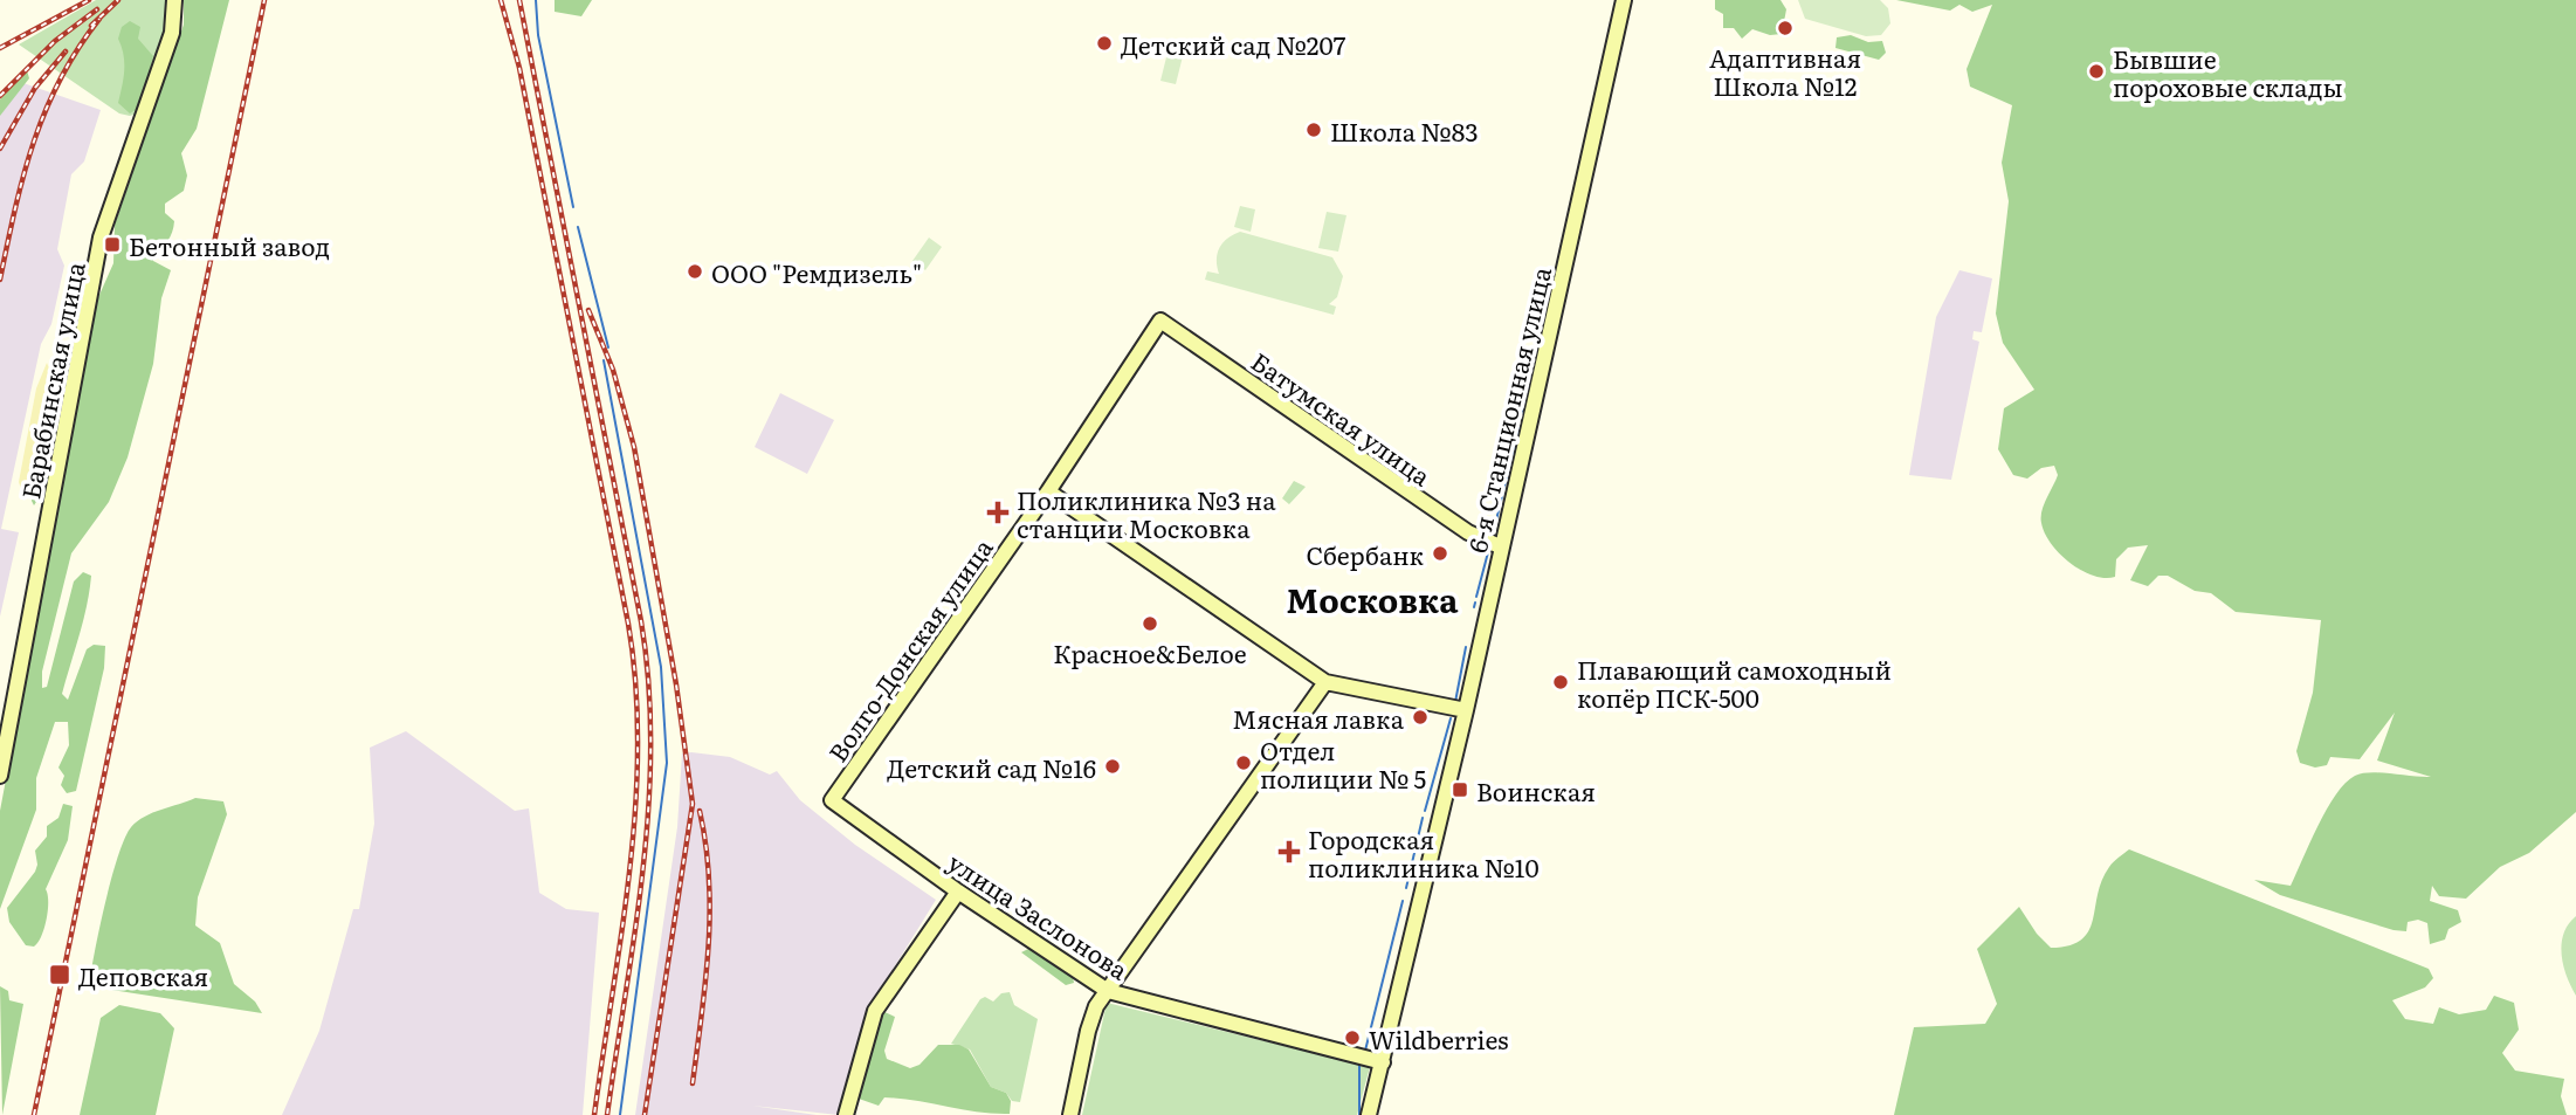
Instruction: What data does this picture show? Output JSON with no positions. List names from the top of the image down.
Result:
{
  "streets": {
    "street": [
      "Барабинская улица",
      "6-я Станционная улица",
      "Батумская улица",
      "Волго-Донская улица",
      "улица Заслонова"
    ]
  },
  "crossings": [
    ["6-я Станционная улица", "Батумская улица"],
    ["6-я Станционная улица", "улица Заслонова"],
    ["Батумская улица", "Волго-Донская улица"],
    ["Волго-Донская улица", "улица Заслонова"]
  ],
  "districts": ["Московка"],
  "places": {
    "other": [
      "Адаптивная Школа №12",
      "Детский сад №207",
      "Бывшие пороховые склады",
      "Школа №83",
      "ООО \"Ремдизель\"",
      "Сбербанк",
      "Красное&Белое",
      "Плавающий самоходный копёр ПСК-500",
      "Мясная лавка",
      "Отдел полиции № 5",
      "Детский сад №16",
      "Wildberries"
    ],
    "transit": ["Бетонный завод", "Воинская", "Деповская"],
    "health": ["Поликлиника №3 на станции Московка", "Городская поликлиника №10"]
  }
}
